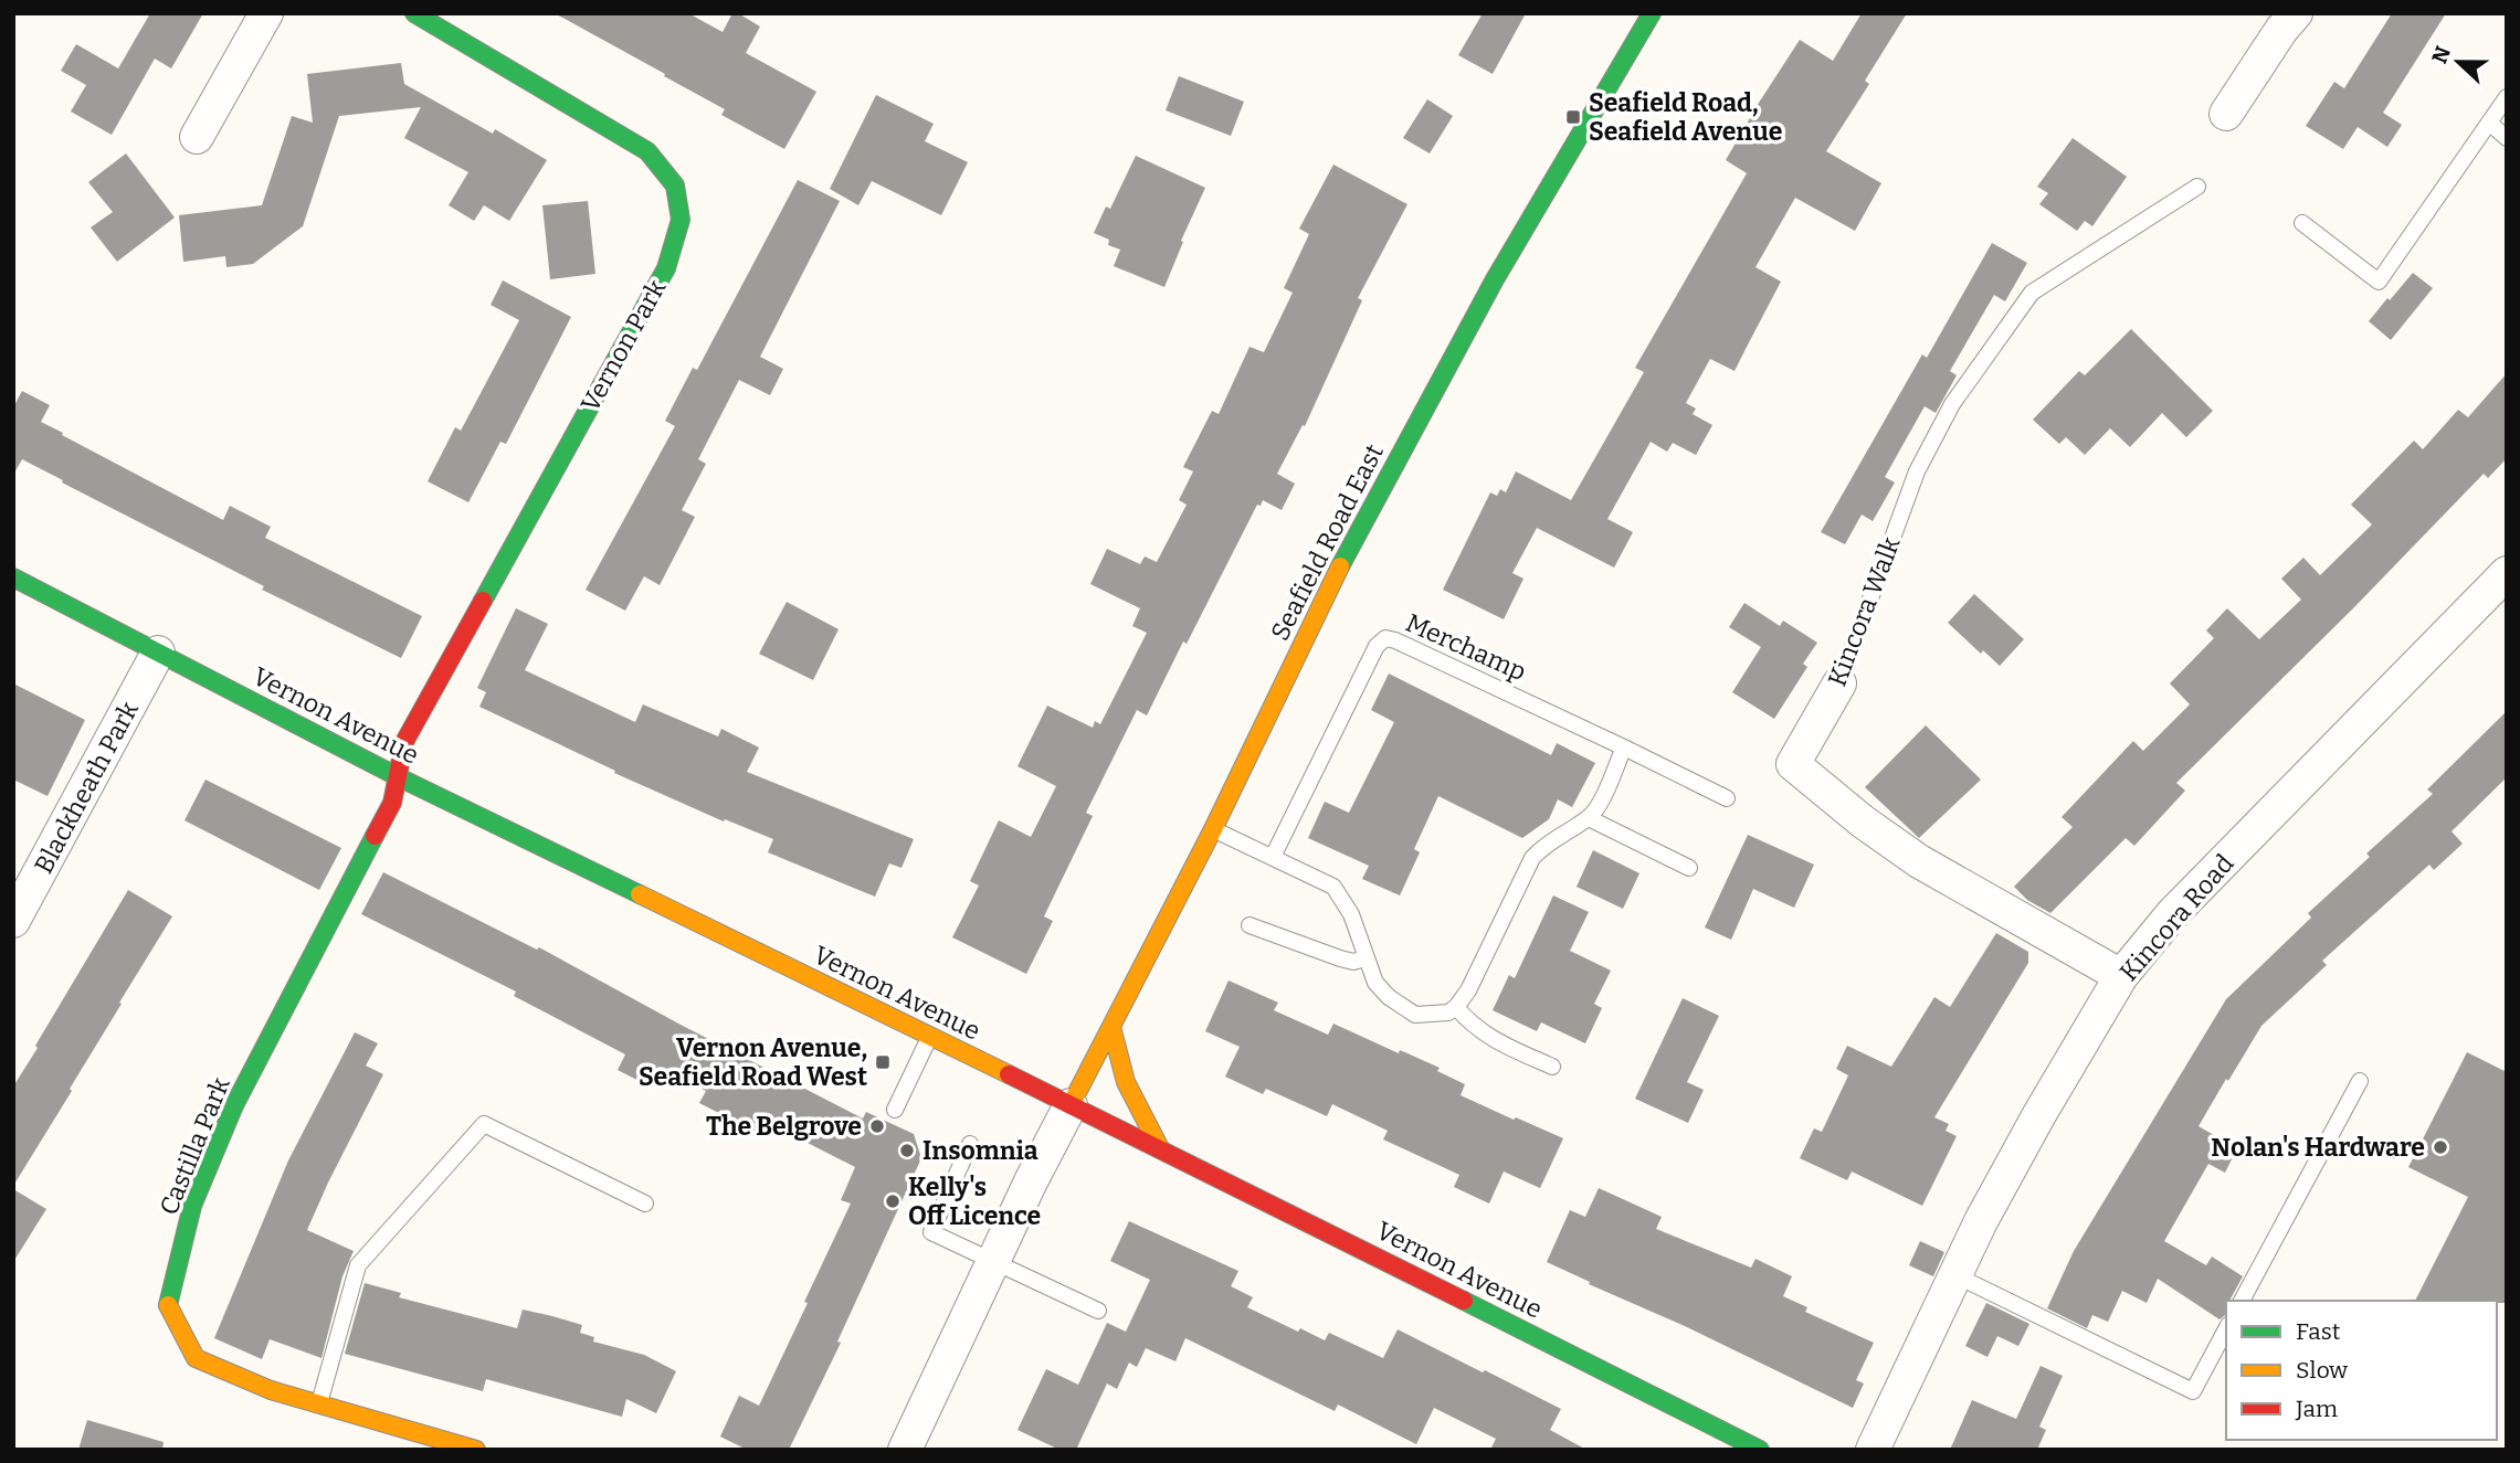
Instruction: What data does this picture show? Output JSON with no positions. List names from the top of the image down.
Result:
{
  "streets": {
    "street": [
      "Vernon Park",
      "Seafield Road East",
      "Kincora Walk",
      "Vernon Avenue",
      "Blackheath Park",
      "Kincora Road",
      "Castilla Park"
    ],
    "lane": ["Merchamp"]
  },
  "crossings": [
    ["Vernon Park", "Vernon Avenue"],
    ["Vernon Park", "Castilla Park"],
    ["Seafield Road East", "Vernon Avenue"],
    ["Kincora Walk", "Kincora Road"],
    ["Vernon Avenue", "Blackheath Park"],
    ["Vernon Avenue", "Castilla Park"]
  ],
  "places": {
    "transit": ["Seafield Road, Seafield Avenue", "Vernon Avenue, Seafield Road West"],
    "other": [
      "The Belgrove",
      "Nolan's Hardware",
      "Insomnia",
      "Kelly's Off Licence"
    ]
  },
  "legend": ["Fast", "Slow", "Jam"],
  "north": "left"
}
